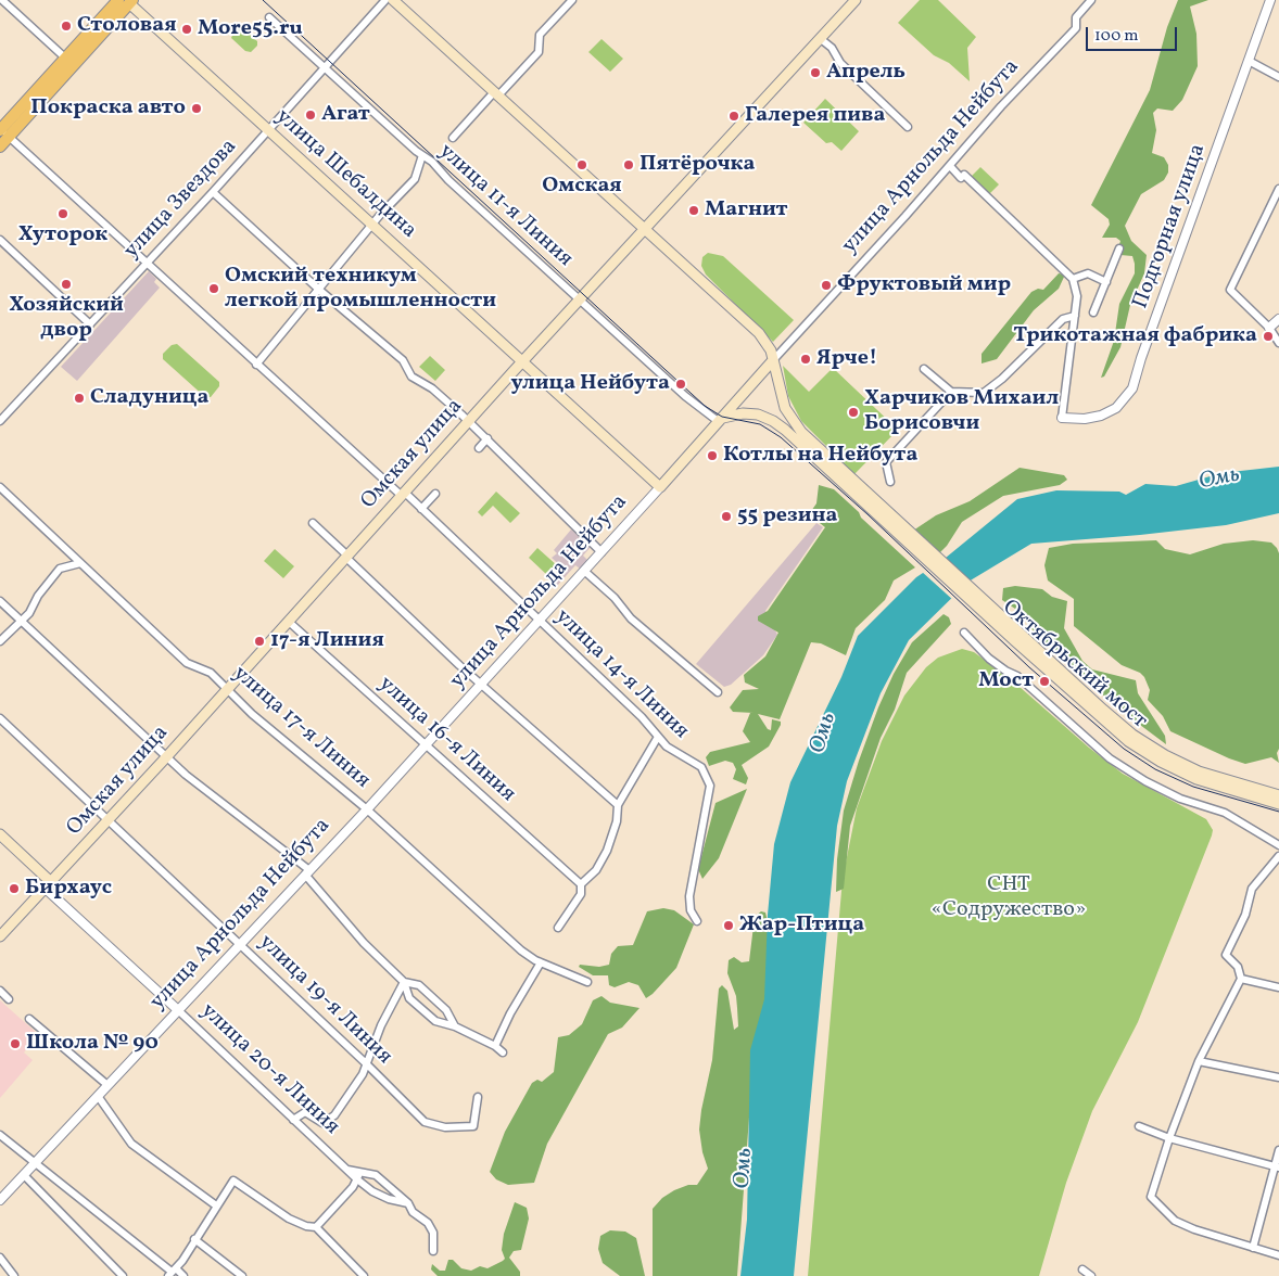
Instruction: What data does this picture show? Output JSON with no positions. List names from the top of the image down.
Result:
{
  "streets": {
    "main road": [
      "улица Арнольда Нейбута",
      "улица Шебалдина",
      "Омская улица",
      "Октябрьский мост",
      "улица 20-я Линия"
    ],
    "street": [
      "улица Звездова",
      "улица 11-я Линия",
      "Подгорная улица",
      "улица 14-я Линия",
      "улица 17-я Линия",
      "улица 16-я Линия",
      "улица 19-я Линия"
    ]
  },
  "crossings": [
    ["улица Арнольда Нейбута", "улица Шебалдина"],
    ["улица Арнольда Нейбута", "улица 11-я Линия"],
    ["улица Арнольда Нейбута", "улица 14-я Линия"],
    ["улица Арнольда Нейбута", "улица 17-я Линия"],
    ["улица Арнольда Нейбута", "улица 16-я Линия"],
    ["улица Арнольда Нейбута", "улица 19-я Линия"],
    ["улица Арнольда Нейбута", "улица 20-я Линия"],
    ["улица Шебалдина", "улица Звездова"],
    ["улица Шебалдина", "Омская улица"],
    ["улица Звездова", "улица 11-я Линия"],
    ["улица Звездова", "улица 14-я Линия"],
    ["улица 11-я Линия", "Омская улица"],
    ["Омская улица", "улица 14-я Линия"],
    ["Омская улица", "улица 17-я Линия"],
    ["Омская улица", "улица 16-я Линия"],
    ["Омская улица", "улица 19-я Линия"],
    ["Омская улица", "улица 20-я Линия"]
  ],
  "water": ["Омь"],
  "parks": ["СНТ «Содружество»"],
  "places": [
    "Столовая",
    "More55.ru",
    "Апрель",
    "Покраска авто",
    "Агат",
    "Галерея пива",
    "Омская",
    "Пятёрочка",
    "Магнит",
    "Хуторок",
    "Хозяйский двор",
    "Фруктовый мир",
    "Омский техникум легкой промышленности",
    "Трикотажная фабрика",
    "Ярче!",
    "улица Нейбута",
    "Сладуница",
    "Харчиков Михаил Борисовчи",
    "Котлы на Нейбута",
    "55 резина",
    "17-я Линия",
    "Мост",
    "Бирхаус",
    "Жар-Птица",
    "Школа № 90"
  ],
  "scale_bar": "100 m"
}
